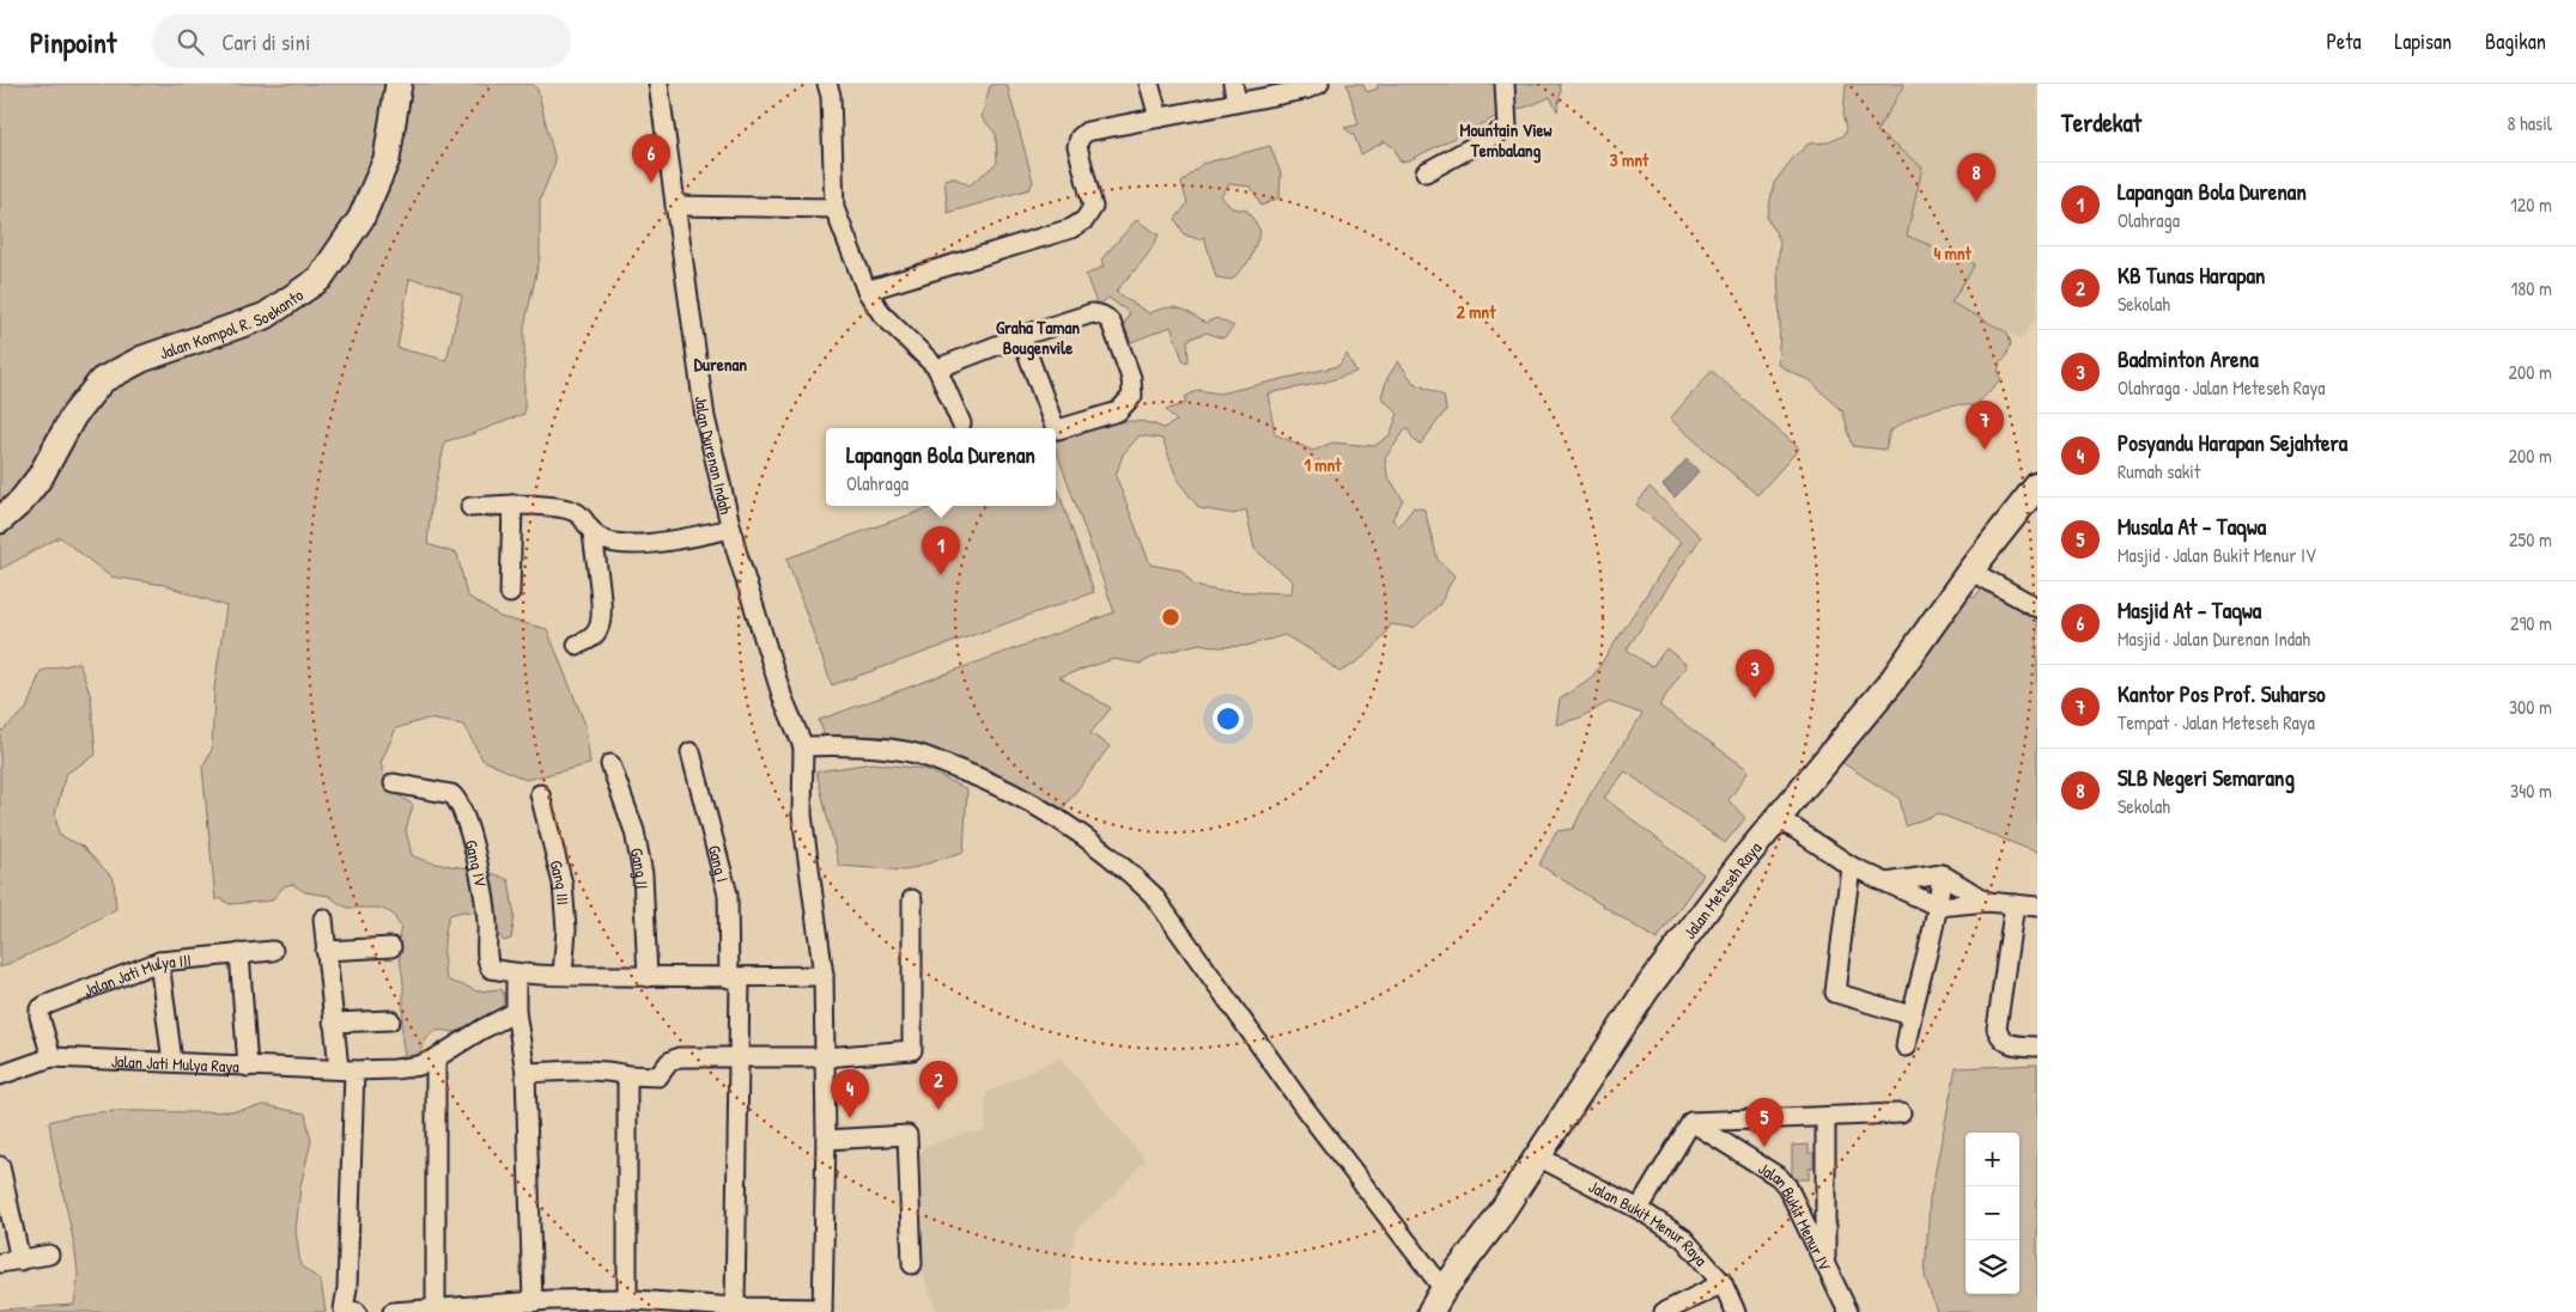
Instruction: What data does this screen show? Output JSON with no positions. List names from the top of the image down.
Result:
{
  "streets": {
    "main road": ["Jalan Kompol R. Soekanto", "Jalan Meteseh Raya"],
    "street": [
      "Jalan Durenan Indah",
      "Gang IV",
      "Gang I",
      "Gang II",
      "Gang III",
      "Jalan Jati Mulya III",
      "Jalan Jati Mulya Raya",
      "Jalan Bukit Menur IV",
      "Jalan Bukit Menur Raya"
    ]
  },
  "crossings": [
    ["Jalan Meteseh Raya", "Jalan Bukit Menur Raya"],
    ["Jalan Jati Mulya III", "Jalan Jati Mulya Raya"]
  ],
  "districts": ["Mountain View Tembalang", "Graha Taman Bougenvile", "Durenan"],
  "page": {
    "header": "Pinpoint",
    "search": "Cari di sini",
    "nav": ["Peta", "Lapisan", "Bagikan"],
    "heading": ["Terdekat", "8 hasil"],
    "pins": [
      "6",
      "8",
      "7",
      "1",
      "3",
      "2",
      "4",
      "5"
    ],
    "list": [
      {
        "mark": "1",
        "name": "Lapangan Bola Durenan",
        "note": "Olahraga",
        "value": "120 m"
      },
      {
        "mark": "2",
        "name": "KB Tunas Harapan",
        "note": "Sekolah",
        "value": "180 m"
      },
      {
        "mark": "3",
        "name": "Badminton Arena",
        "note": "Olahraga · Jalan Meteseh Raya",
        "value": "200 m"
      },
      {
        "mark": "4",
        "name": "Posyandu Harapan Sejahtera",
        "note": "Rumah sakit",
        "value": "200 m"
      },
      {
        "mark": "5",
        "name": "Musala At - Taqwa",
        "note": "Masjid · Jalan Bukit Menur IV",
        "value": "250 m"
      },
      {
        "mark": "6",
        "name": "Masjid At - Taqwa",
        "note": "Masjid · Jalan Durenan Indah",
        "value": "290 m"
      },
      {
        "mark": "7",
        "name": "Kantor Pos Prof. Suharso",
        "note": "Tempat · Jalan Meteseh Raya",
        "value": "300 m"
      },
      {
        "mark": "8",
        "name": "SLB Negeri Semarang",
        "note": "Sekolah",
        "value": "340 m"
      }
    ],
    "popup": ["Lapangan Bola Durenan", "Olahraga"],
    "map_buttons": ["+", "−"]
  },
  "rings": [
    "3 mnt",
    "4 mnt",
    "2 mnt",
    "1 mnt"
  ]
}
